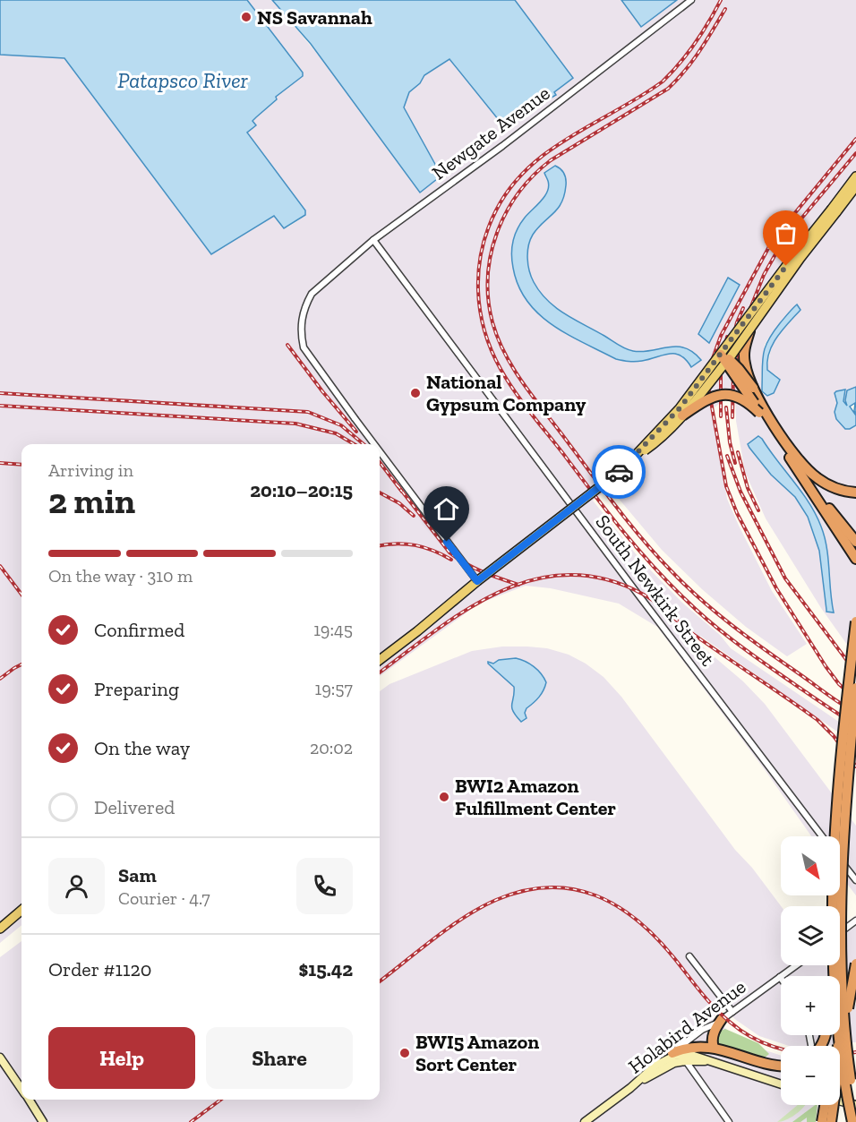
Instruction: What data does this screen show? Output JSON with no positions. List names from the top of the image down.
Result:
{
  "streets": {
    "main road": ["Holabird Avenue"],
    "street": ["Newgate Avenue", "South Newkirk Street"]
  },
  "crossings": [
    ["Newgate Avenue", "South Newkirk Street"]
  ],
  "water": ["Patapsco River"],
  "places": [
    "NS Savannah",
    "National Gypsum Company",
    "BWI2 Amazon Fulfillment Center",
    "BWI5 Amazon Sort Center"
  ],
  "north": "bottom right",
  "page": {
    "heading": ["2 min", "Arriving in", "20:10–20:15"],
    "panel": [
      "Sam",
      "Courier · 4.7",
      "Order #1120",
      "$15.42"
    ],
    "bar": "On the way · 310 m",
    "list": [
      ["Confirmed", "19:45"],
      ["Preparing", "19:57"],
      ["On the way", "20:02"],
      "Delivered"
    ],
    "map_buttons": ["+", "−"],
    "buttons": ["Help", "Share"]
  }
}
